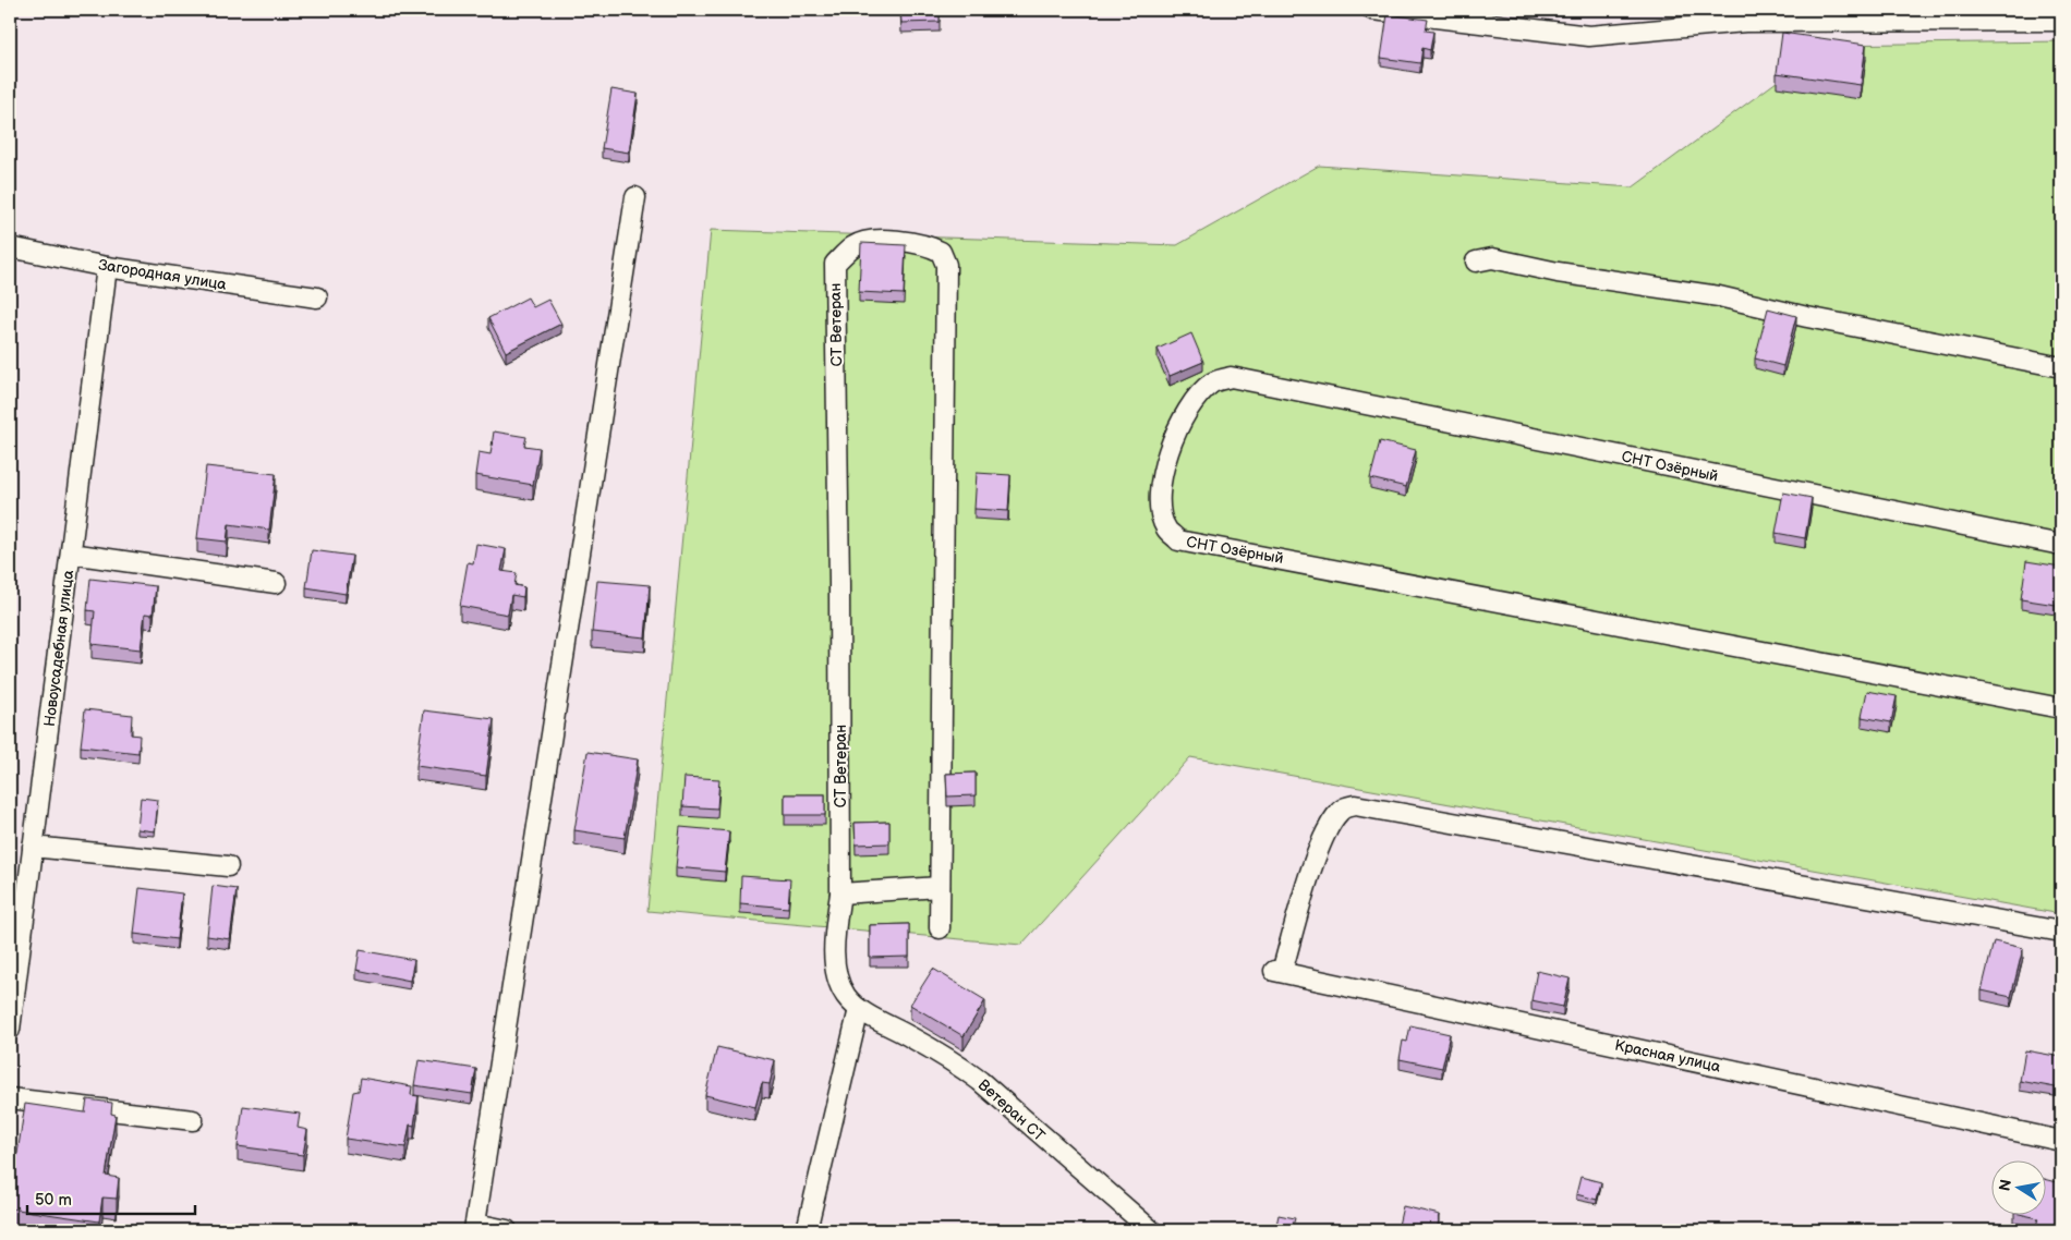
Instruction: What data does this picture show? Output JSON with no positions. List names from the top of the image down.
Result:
{
  "streets": {
    "street": [
      "Загородная улица",
      "СТ Ветеран",
      "СНТ Озёрный",
      "Новоусадебная улица",
      "Красная улица",
      "Ветеран СТ"
    ]
  },
  "crossings": [
    ["Загородная улица", "Новоусадебная улица"],
    ["СТ Ветеран", "Ветеран СТ"]
  ],
  "scale_bar": "50 m",
  "north": "left"
}
